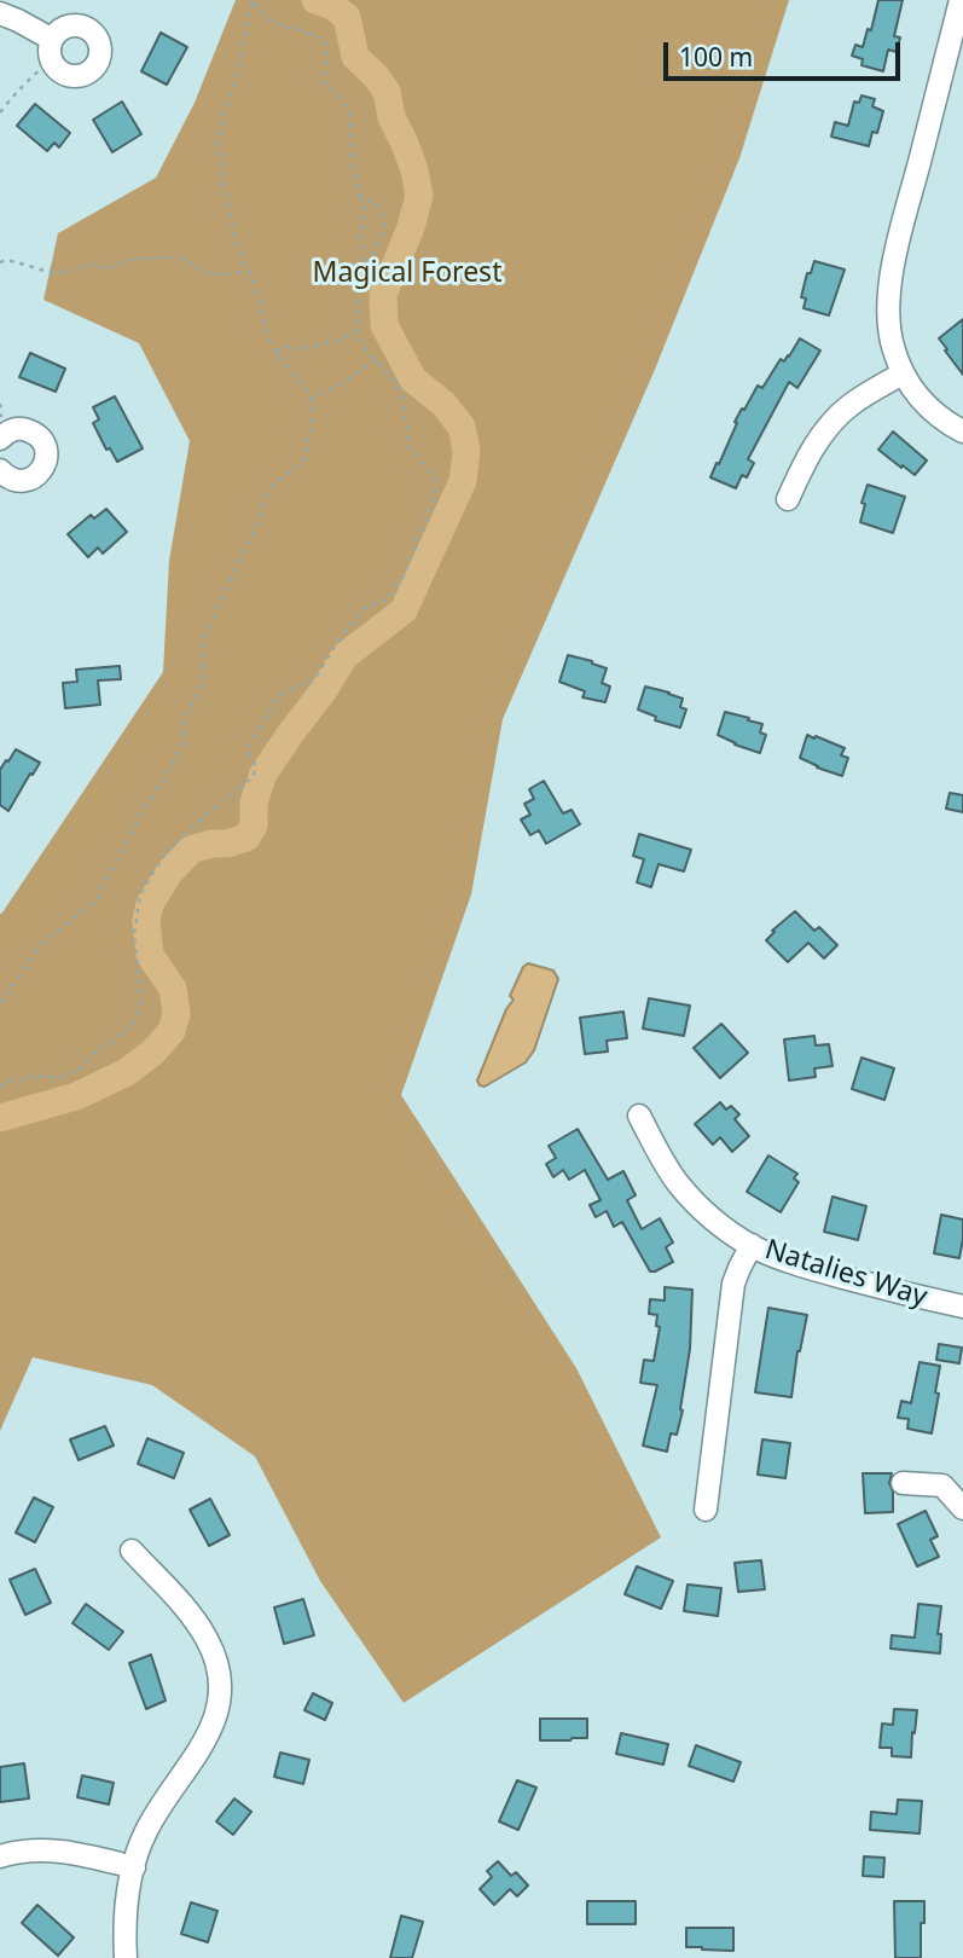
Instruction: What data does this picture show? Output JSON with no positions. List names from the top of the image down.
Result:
{
  "streets": {
    "street": ["Natalies Way"]
  },
  "parks": ["Magical Forest"],
  "scale_bar": "100 m"
}
